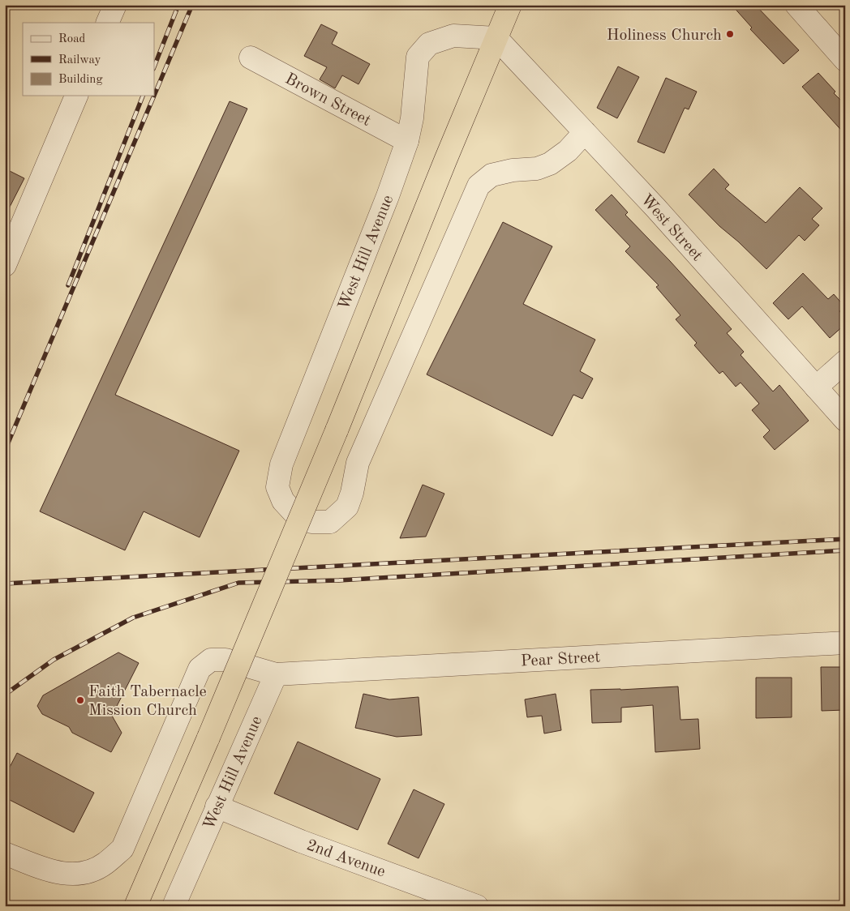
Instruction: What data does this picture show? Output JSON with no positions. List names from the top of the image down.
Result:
{
  "streets": {
    "street": [
      "Brown Street",
      "West Street",
      "West Hill Avenue",
      "Pear Street",
      "2nd Avenue"
    ]
  },
  "crossings": [
    ["Brown Street", "West Hill Avenue"],
    ["West Street", "West Hill Avenue"],
    ["West Hill Avenue", "Pear Street"],
    ["West Hill Avenue", "2nd Avenue"]
  ],
  "places": ["Holiness Church", "Faith Tabernacle Mission Church"],
  "legend": ["Road", "Railway", "Building"]
}
